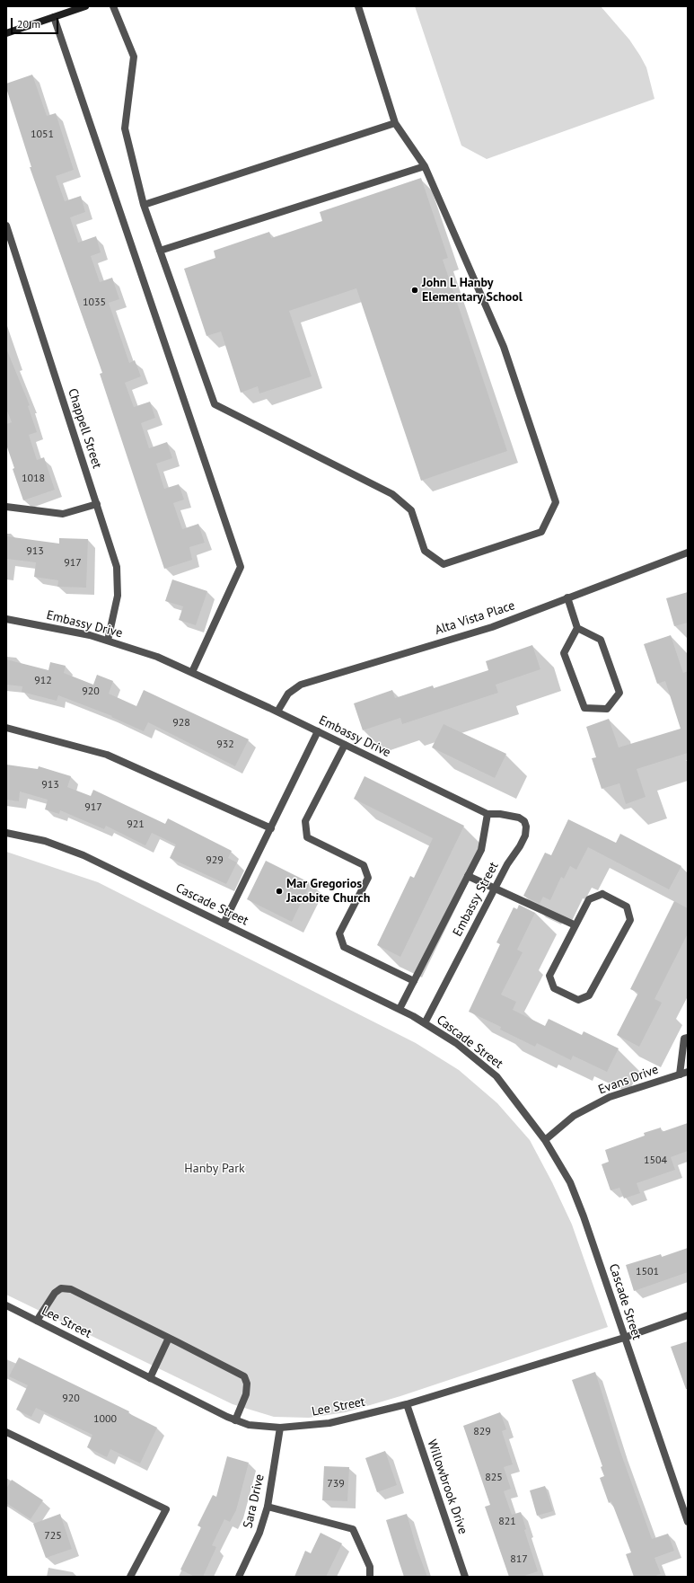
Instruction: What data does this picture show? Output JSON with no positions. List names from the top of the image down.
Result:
{
  "streets": {
    "street": [
      "Chappell Street",
      "Alta Vista Place",
      "Embassy Drive",
      "Embassy Street",
      "Cascade Street",
      "Evans Drive",
      "Lee Street",
      "Willowbrook Drive",
      "Sara Drive"
    ]
  },
  "crossings": [
    ["Chappell Street", "Embassy Drive"],
    ["Alta Vista Place", "Embassy Drive"],
    ["Embassy Drive", "Embassy Street"],
    ["Embassy Street", "Cascade Street"],
    ["Cascade Street", "Evans Drive"],
    ["Cascade Street", "Lee Street"],
    ["Lee Street", "Willowbrook Drive"],
    ["Lee Street", "Sara Drive"]
  ],
  "parks": ["Hanby Park"],
  "places": ["John L Hanby Elementary School", "Mar Gregorios Jacobite Church"],
  "house_numbers": [
    "1051",
    "1035",
    "1018",
    "913",
    "917",
    "912",
    "920",
    "928",
    "932",
    "913",
    "917",
    "921",
    "929",
    "1504",
    "1501",
    "920",
    "1000",
    "829",
    "825",
    "739",
    "821",
    "725",
    "817"
  ],
  "scale_bar": "20 m"
}
